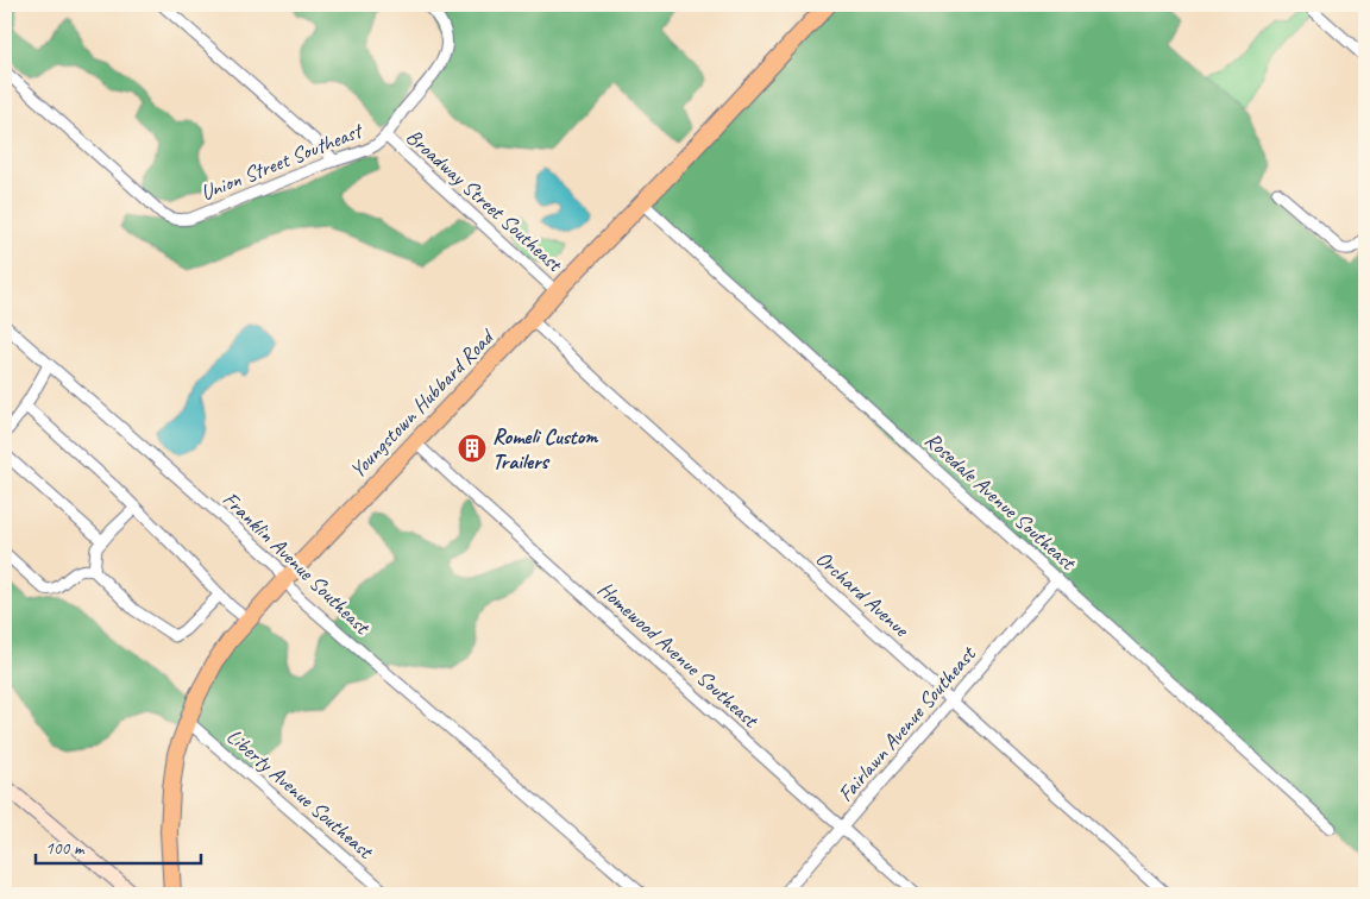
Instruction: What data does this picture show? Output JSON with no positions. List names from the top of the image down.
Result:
{
  "streets": {
    "main road": ["Youngstown Hubbard Road"],
    "street": [
      "Union Street Southeast",
      "Broadway Street Southeast",
      "Rosedale Avenue Southeast",
      "Franklin Avenue Southeast",
      "Orchard Avenue",
      "Homewood Avenue Southeast",
      "Fairlawn Avenue Southeast",
      "Liberty Avenue Southeast"
    ]
  },
  "crossings": [
    ["Union Street Southeast", "Broadway Street Southeast"],
    ["Broadway Street Southeast", "Youngstown Hubbard Road"],
    ["Youngstown Hubbard Road", "Rosedale Avenue Southeast"],
    ["Youngstown Hubbard Road", "Franklin Avenue Southeast"],
    ["Youngstown Hubbard Road", "Orchard Avenue"],
    ["Youngstown Hubbard Road", "Homewood Avenue Southeast"],
    ["Youngstown Hubbard Road", "Liberty Avenue Southeast"],
    ["Rosedale Avenue Southeast", "Fairlawn Avenue Southeast"],
    ["Orchard Avenue", "Fairlawn Avenue Southeast"],
    ["Homewood Avenue Southeast", "Fairlawn Avenue Southeast"]
  ],
  "places": {
    "building": ["Romeli Custom Trailers"]
  },
  "scale_bar": "100 m"
}
